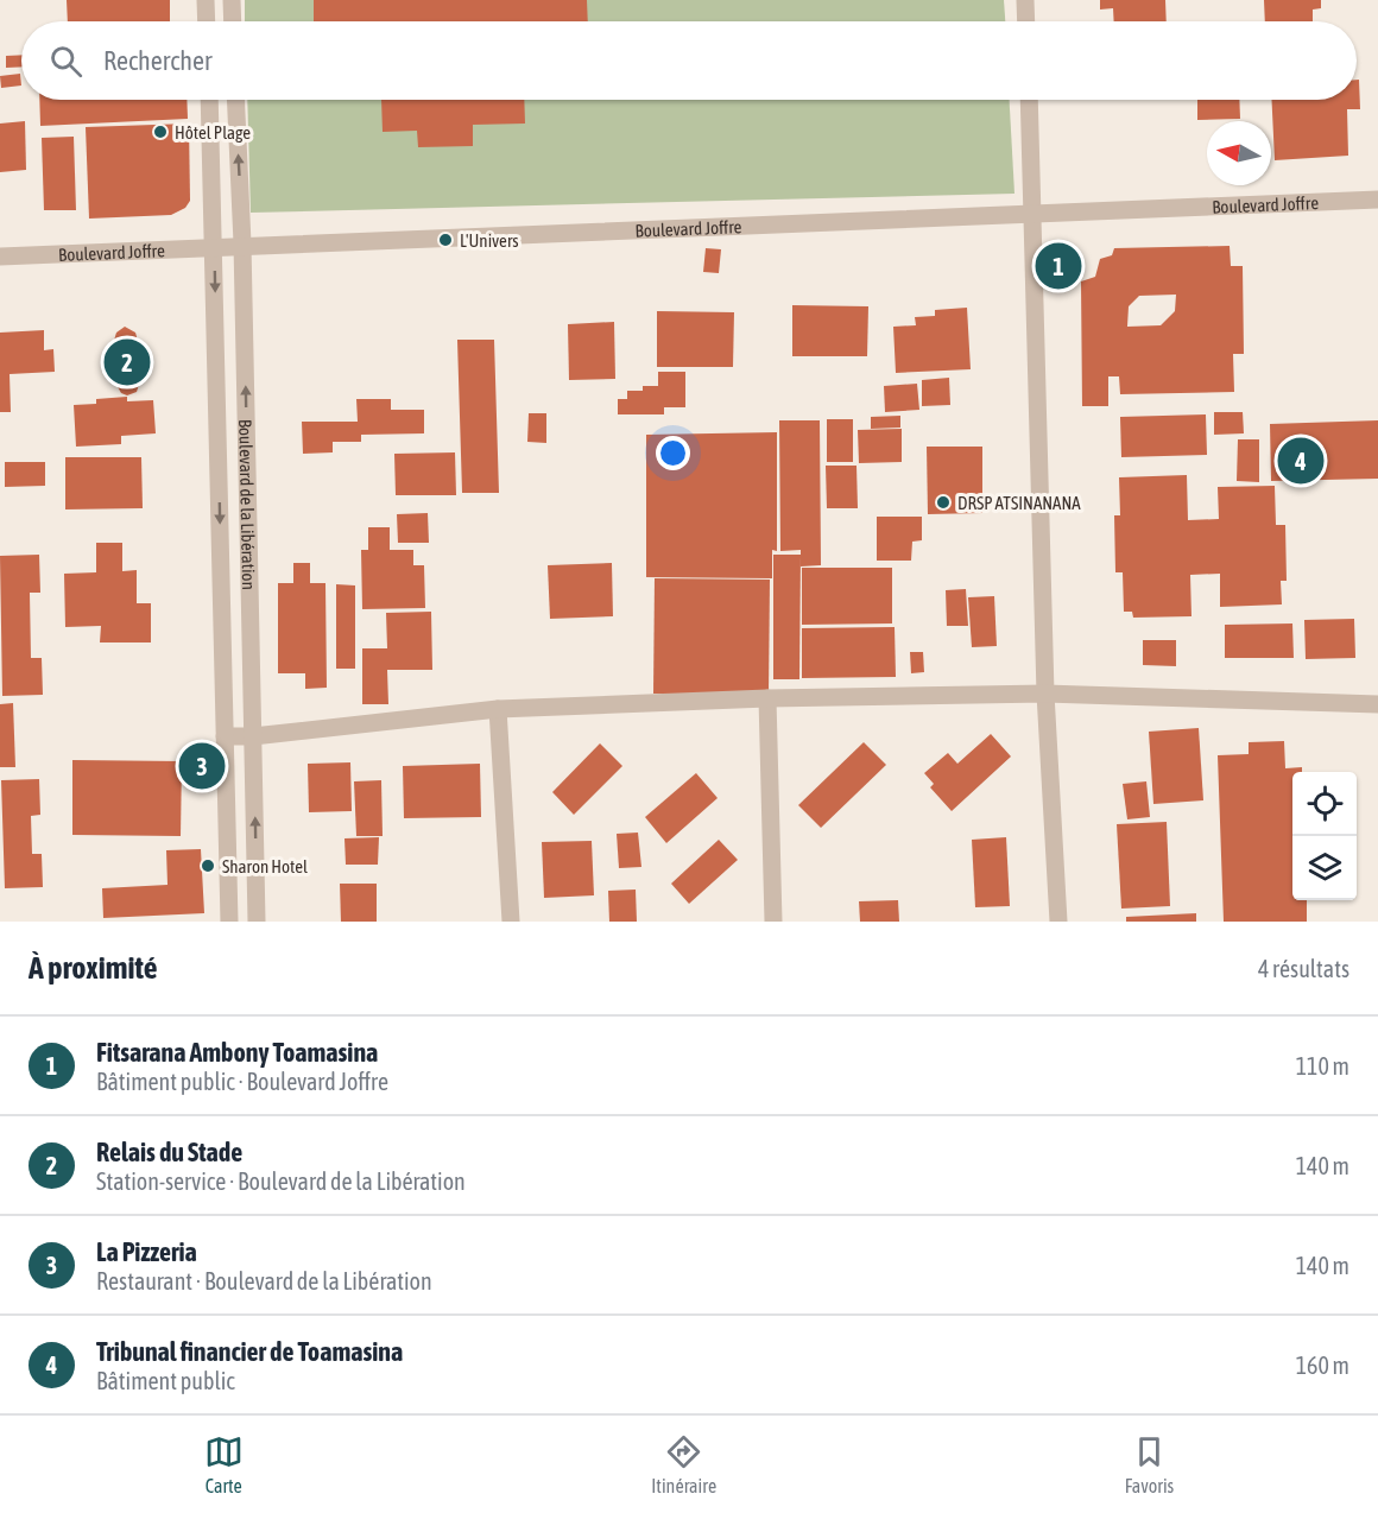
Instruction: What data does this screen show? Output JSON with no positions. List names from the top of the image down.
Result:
{
  "streets": {
    "street": ["Boulevard Joffre", "Boulevard de la Libération"]
  },
  "crossings": [
    ["Boulevard Joffre", "Boulevard de la Libération"]
  ],
  "places": [
    "Hôtel Plage",
    "L'Univers",
    "DRSP ATSINANANA",
    "Sharon Hotel"
  ],
  "north": "left",
  "page": {
    "search": "Rechercher",
    "pins": [
      "1",
      "2",
      "4",
      "3"
    ],
    "heading": ["À proximité", "4 résultats"],
    "list": [
      {
        "mark": "1",
        "name": "Fitsarana Ambony Toamasina",
        "note": "Bâtiment public · Boulevard Joffre",
        "value": "110 m"
      },
      {
        "mark": "2",
        "name": "Relais du Stade",
        "note": "Station-service · Boulevard de la Libération",
        "value": "140 m"
      },
      {
        "mark": "3",
        "name": "La Pizzeria",
        "note": "Restaurant · Boulevard de la Libération",
        "value": "140 m"
      },
      {
        "mark": "4",
        "name": "Tribunal financier de Toamasina",
        "note": "Bâtiment public",
        "value": "160 m"
      }
    ],
    "nav": ["Carte", "Itinéraire", "Favoris"]
  }
}
